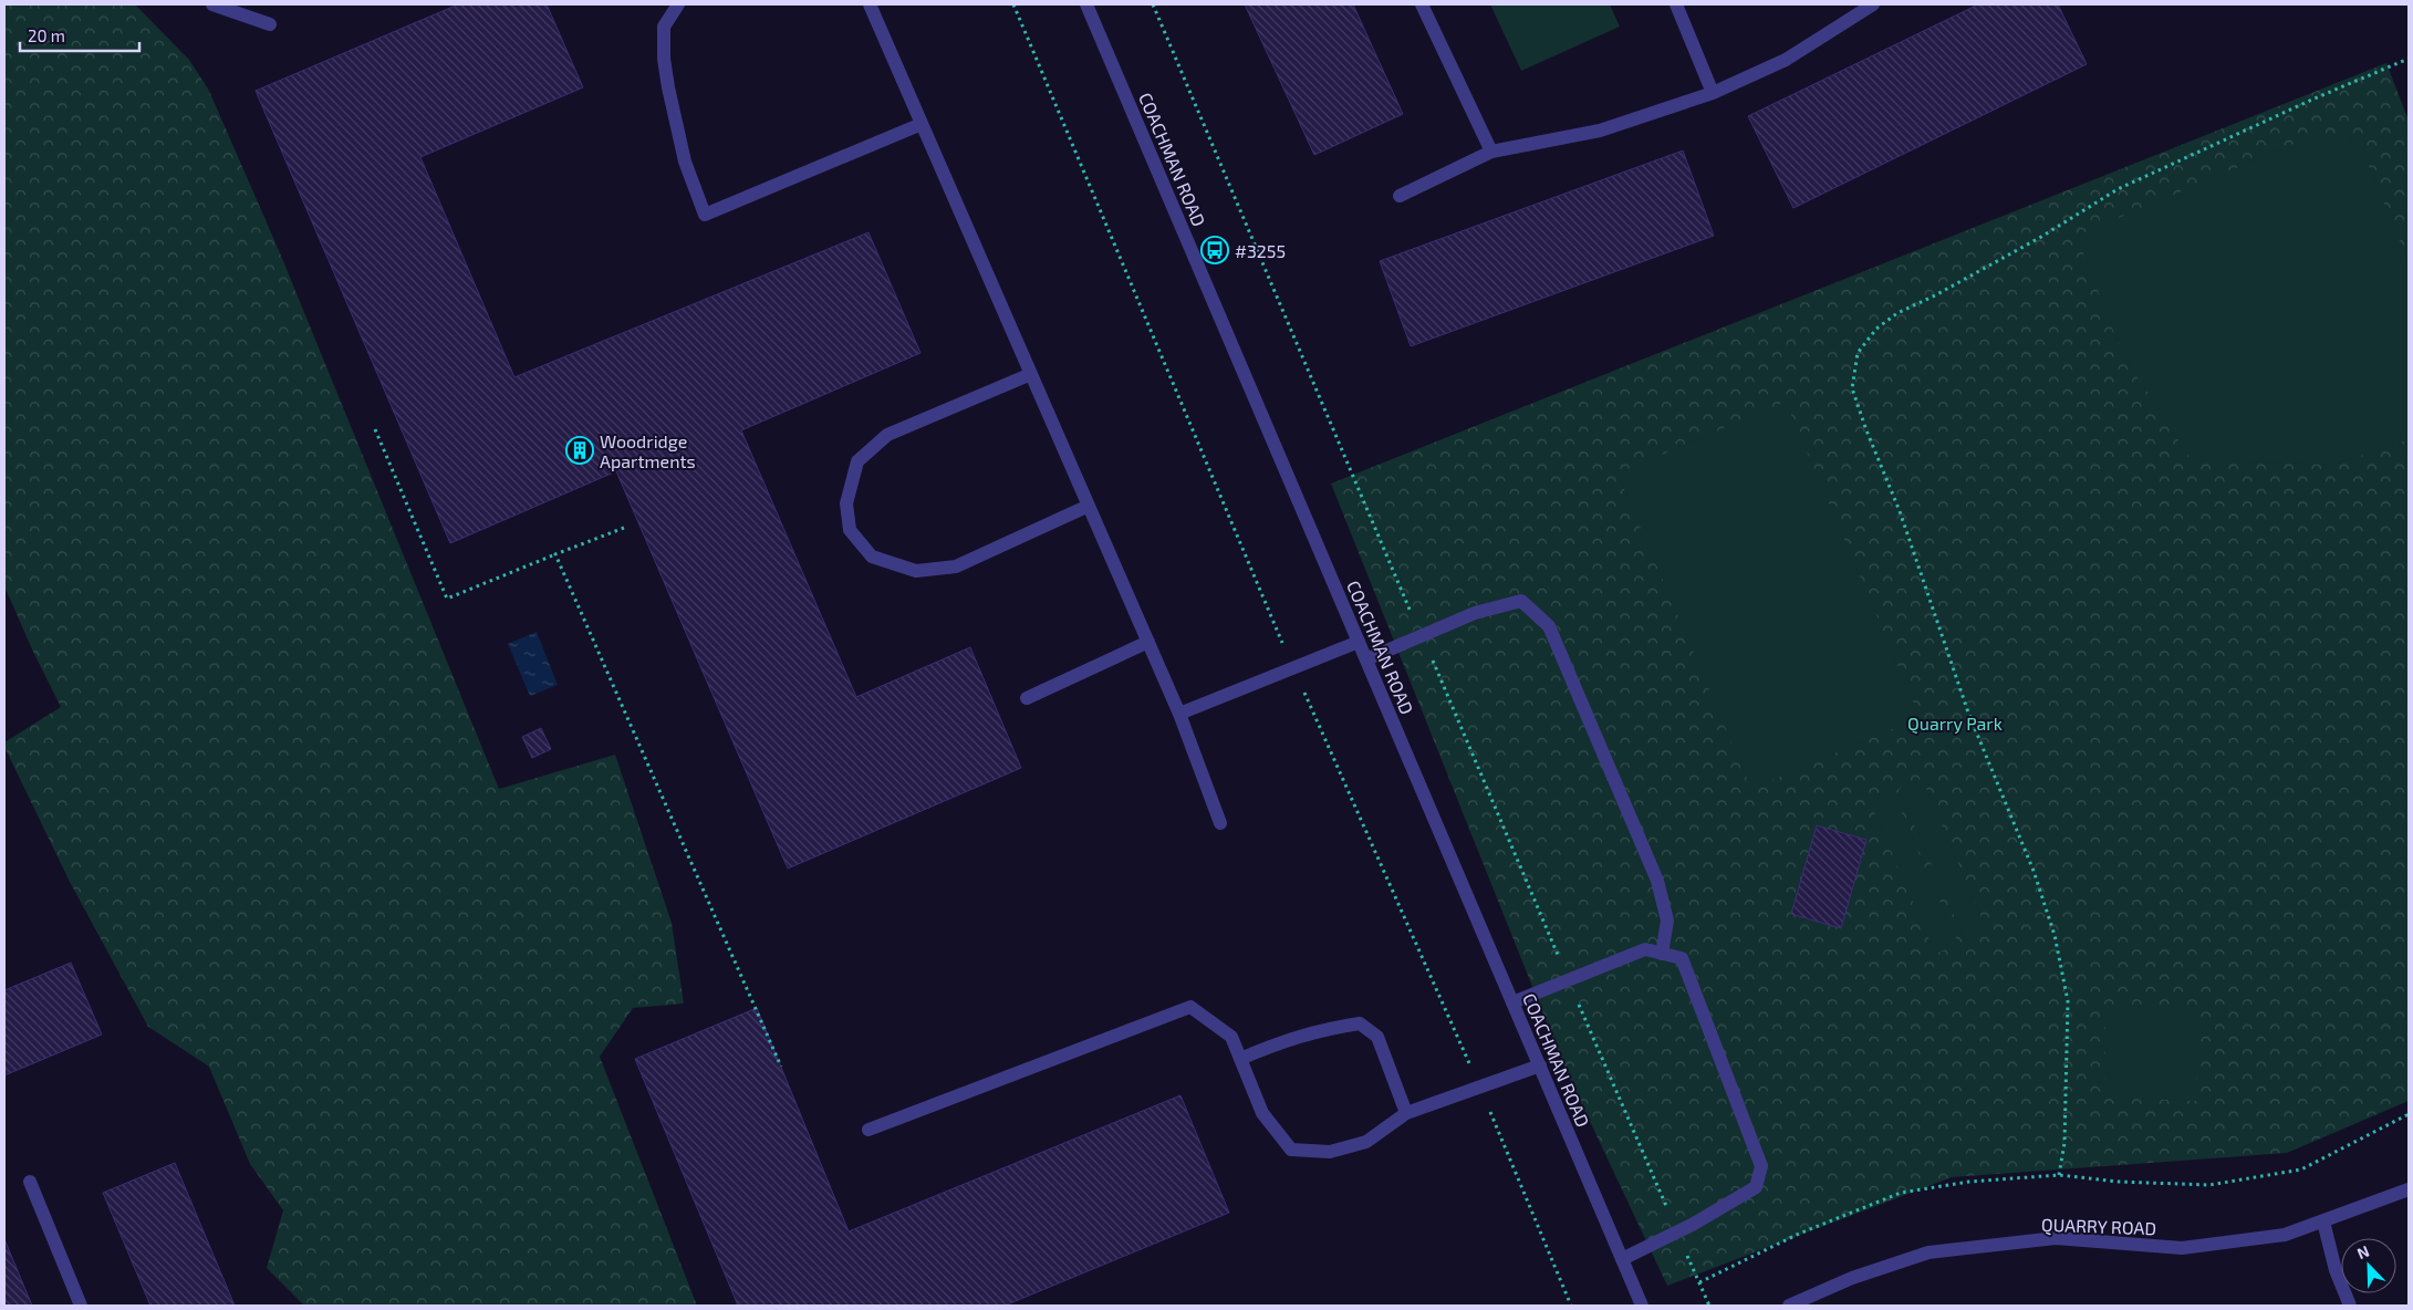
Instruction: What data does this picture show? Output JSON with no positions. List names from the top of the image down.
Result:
{
  "streets": {
    "street": ["COACHMAN ROAD", "QUARRY ROAD"]
  },
  "parks": ["Quarry Park"],
  "places": {
    "bus stop": ["#3255"],
    "building": ["Woodridge Apartments"]
  },
  "scale_bar": "20 m",
  "north": "top left"
}
